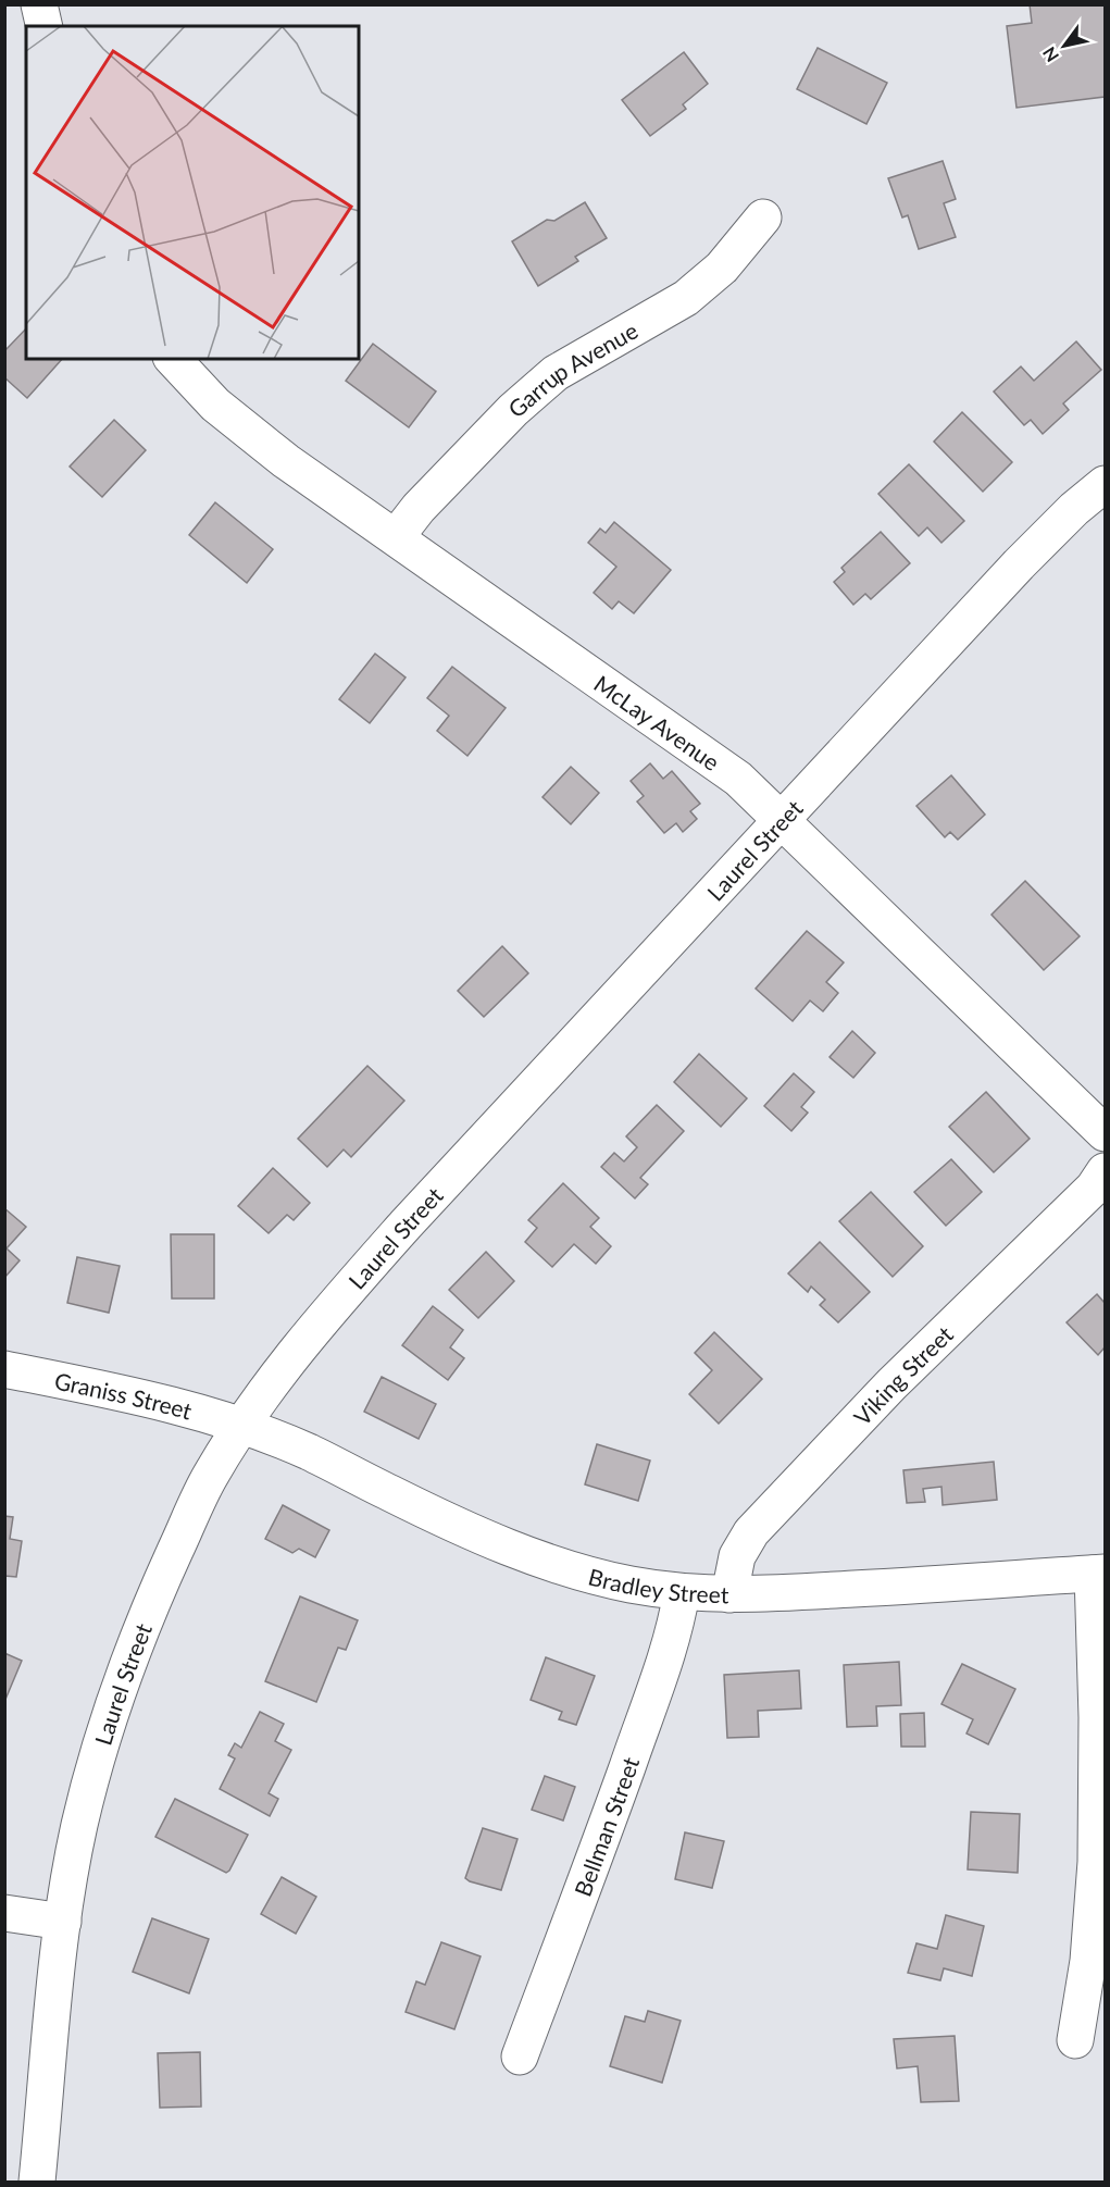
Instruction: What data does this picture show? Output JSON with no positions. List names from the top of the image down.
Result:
{
  "streets": {
    "street": [
      "Garrup Avenue",
      "McLay Avenue",
      "Laurel Street",
      "Viking Street",
      "Graniss Street",
      "Bradley Street",
      "Bellman Street"
    ]
  },
  "crossings": [
    ["Garrup Avenue", "McLay Avenue"],
    ["McLay Avenue", "Laurel Street"],
    ["Laurel Street", "Graniss Street"],
    ["Laurel Street", "Bradley Street"],
    ["Viking Street", "Bradley Street"],
    ["Graniss Street", "Bradley Street"],
    ["Bradley Street", "Bellman Street"]
  ],
  "north": "bottom left"
}
